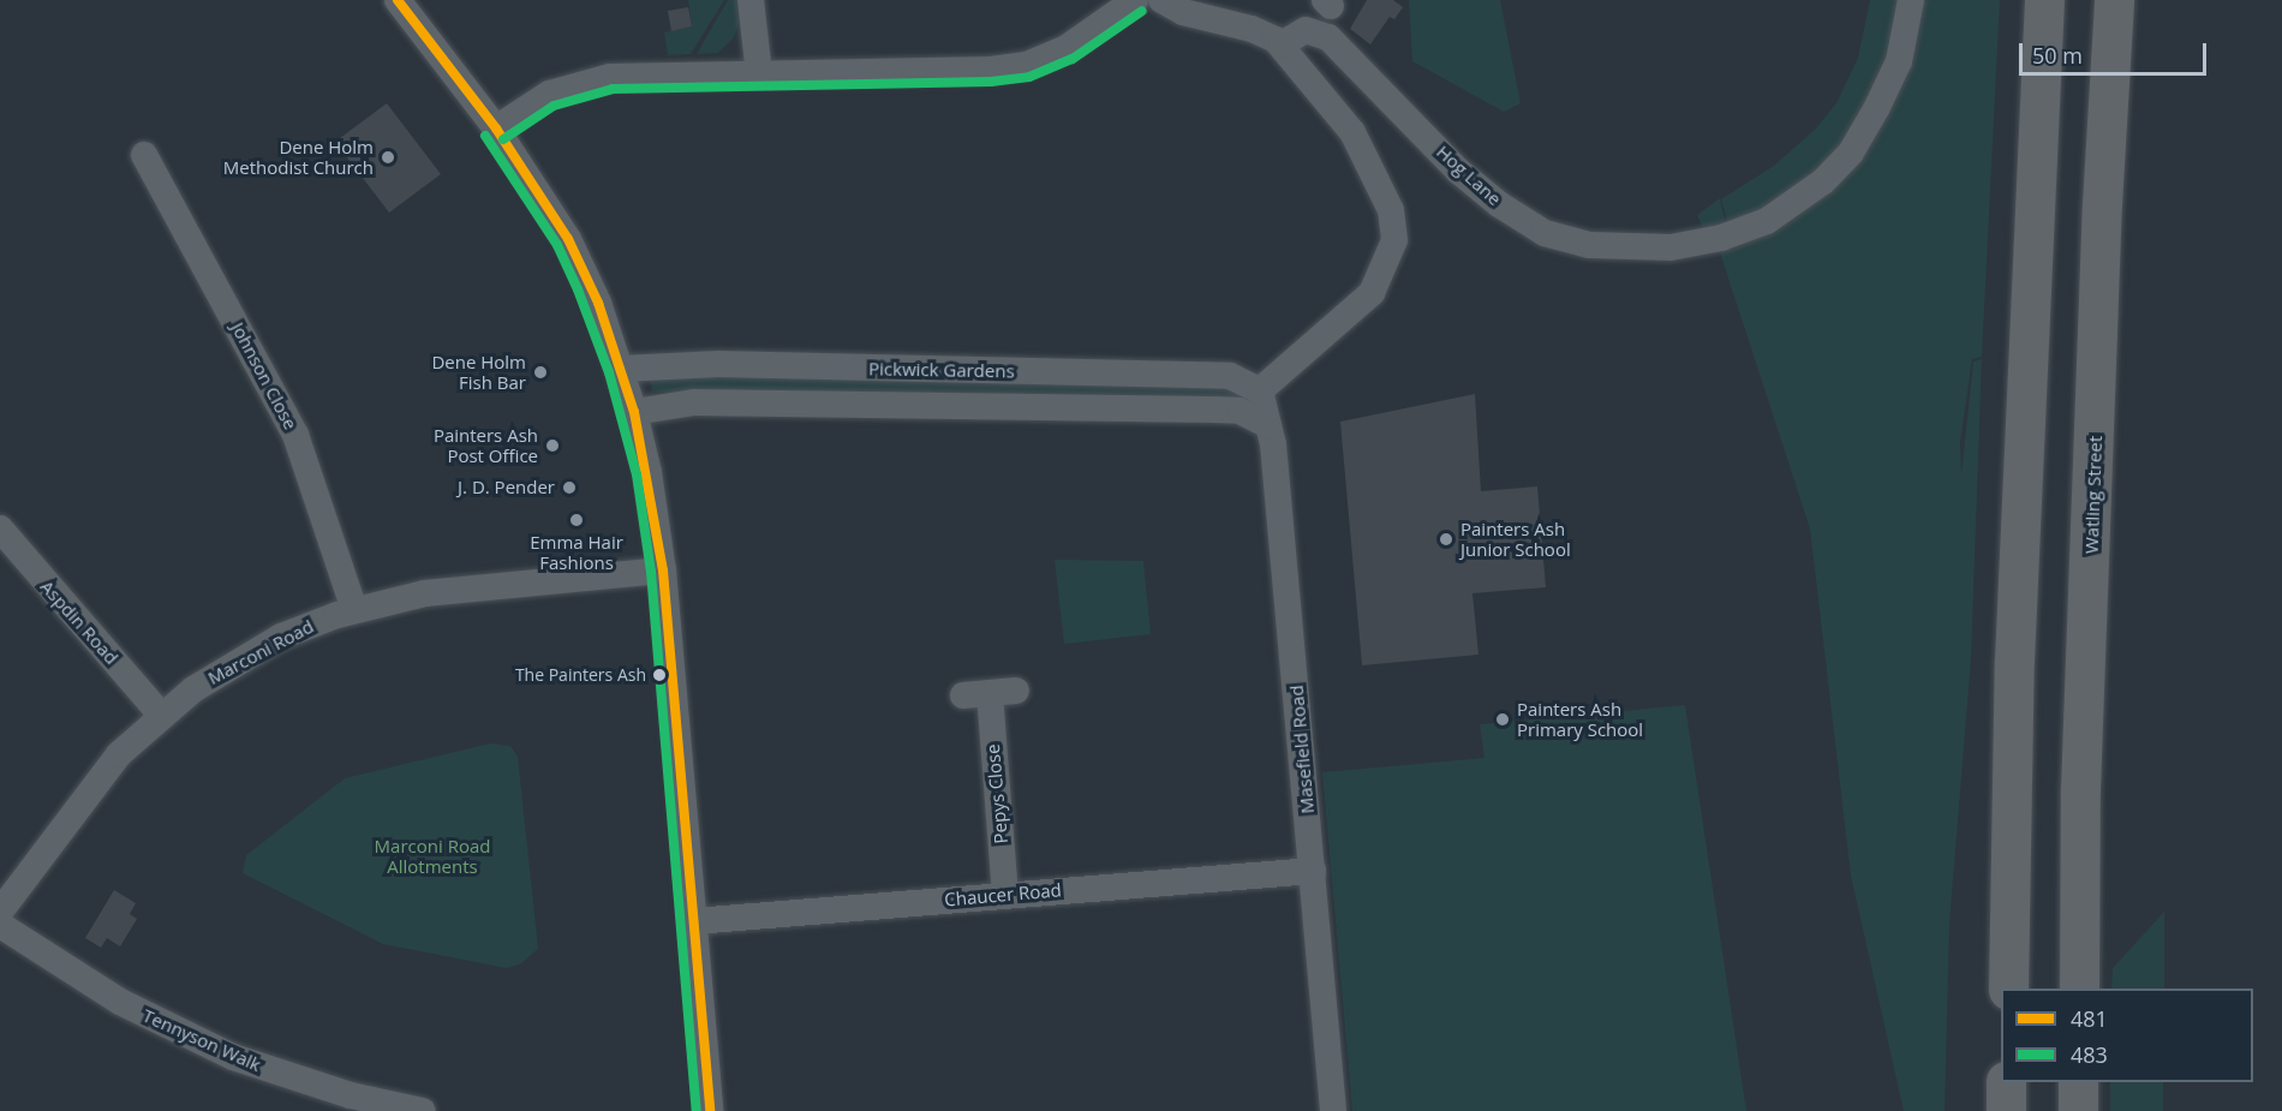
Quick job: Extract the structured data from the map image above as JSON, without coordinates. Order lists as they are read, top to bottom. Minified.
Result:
{"streets":{"highway":["Watling Street"],"street":["Hog Lane","Pickwick Gardens","Johnson Close","Aspdin Road","Marconi Road","Masefield Road","Pepys Close","Chaucer Road","Tennyson Walk"]},"crossings":[["Pickwick Gardens","Masefield Road"],["Johnson Close","Marconi Road"],["Aspdin Road","Marconi Road"],["Masefield Road","Chaucer Road"],["Pepys Close","Chaucer Road"]],"parks":["Marconi Road Allotments"],"places":["Dene Holm Methodist Church","Dene Holm Fish Bar","Painters Ash Post Office","J. D. Pender","Emma Hair Fashions","Painters Ash Junior School","The Painters Ash","Painters Ash Primary School"],"lines":["transit line 481","transit line 483"],"legend":["481","483"],"scale_bar":"50 m"}
